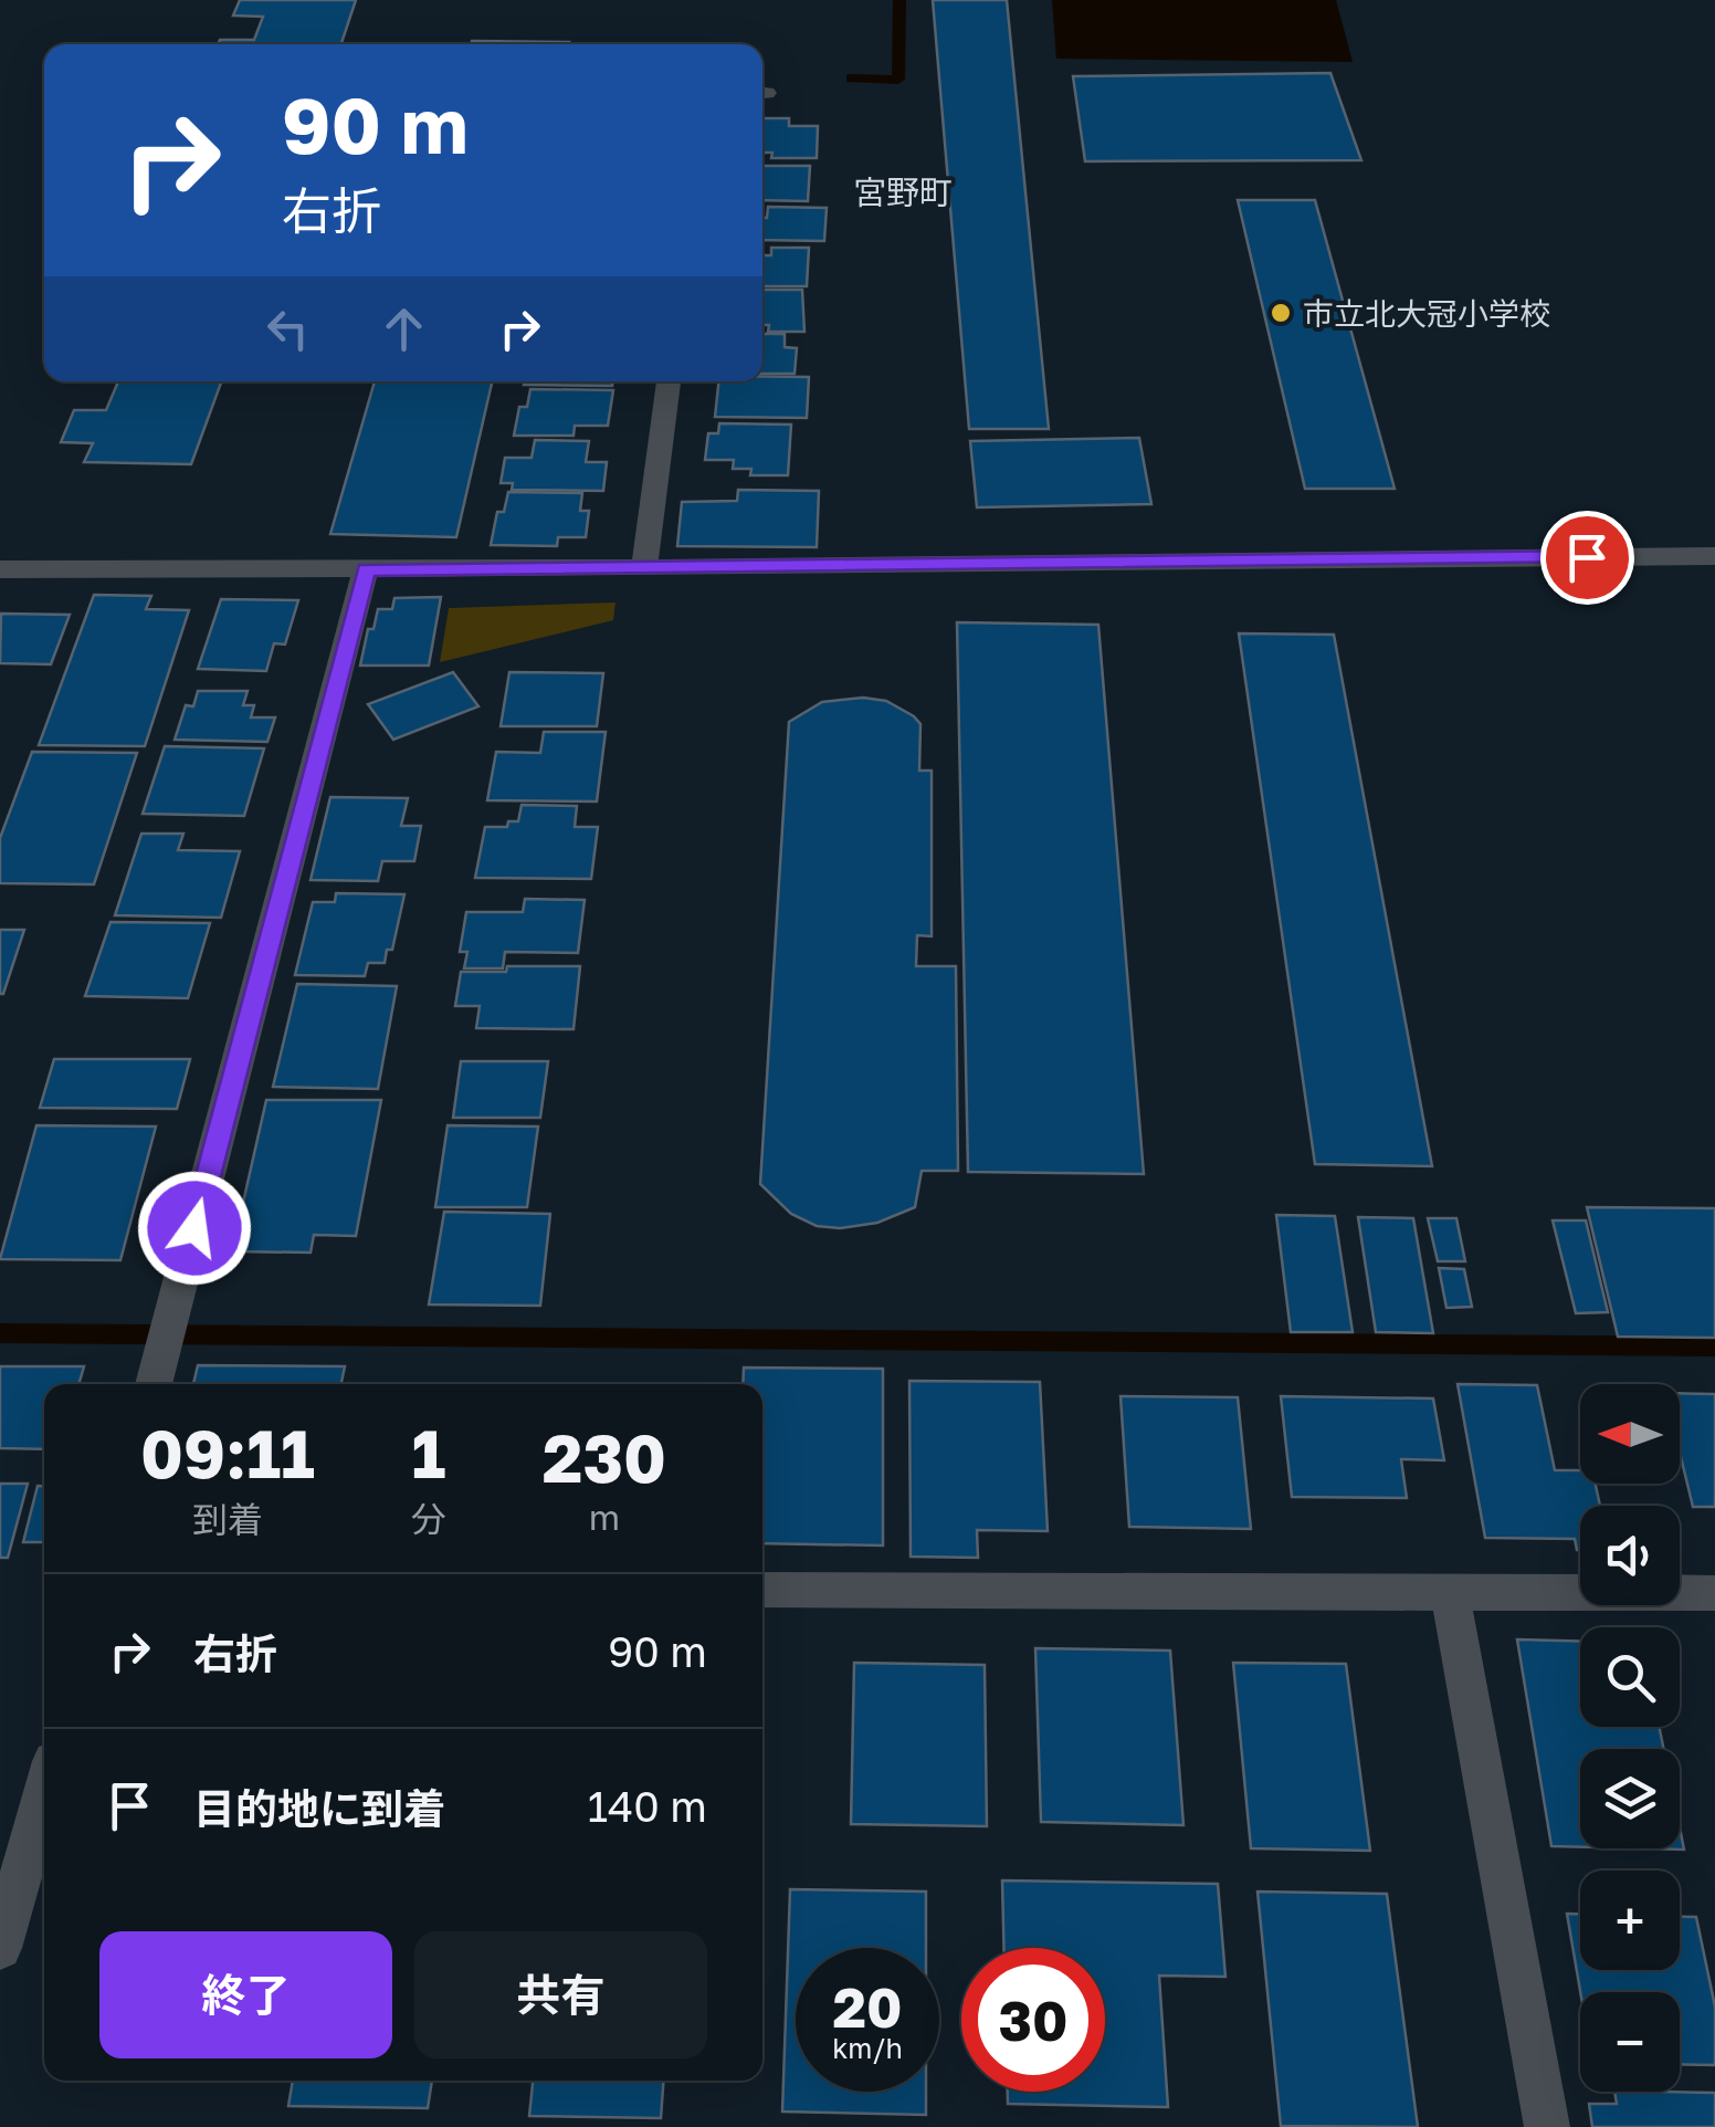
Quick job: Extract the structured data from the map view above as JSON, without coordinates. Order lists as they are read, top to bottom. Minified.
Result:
{"districts":["宮野町"],"places":["市立北大冠小学校"],"north":"left","page":{"turn":["90 m","右折"],"map_buttons":["+","−"],"eta":["09:11","到着","1","分","230","m"],"list":[{"name":"右折","value":"90 m"},{"name":"目的地に到着","value":"140 m"}],"buttons":["終了","共有"],"speed":"20 km/h","limit":"30"}}
